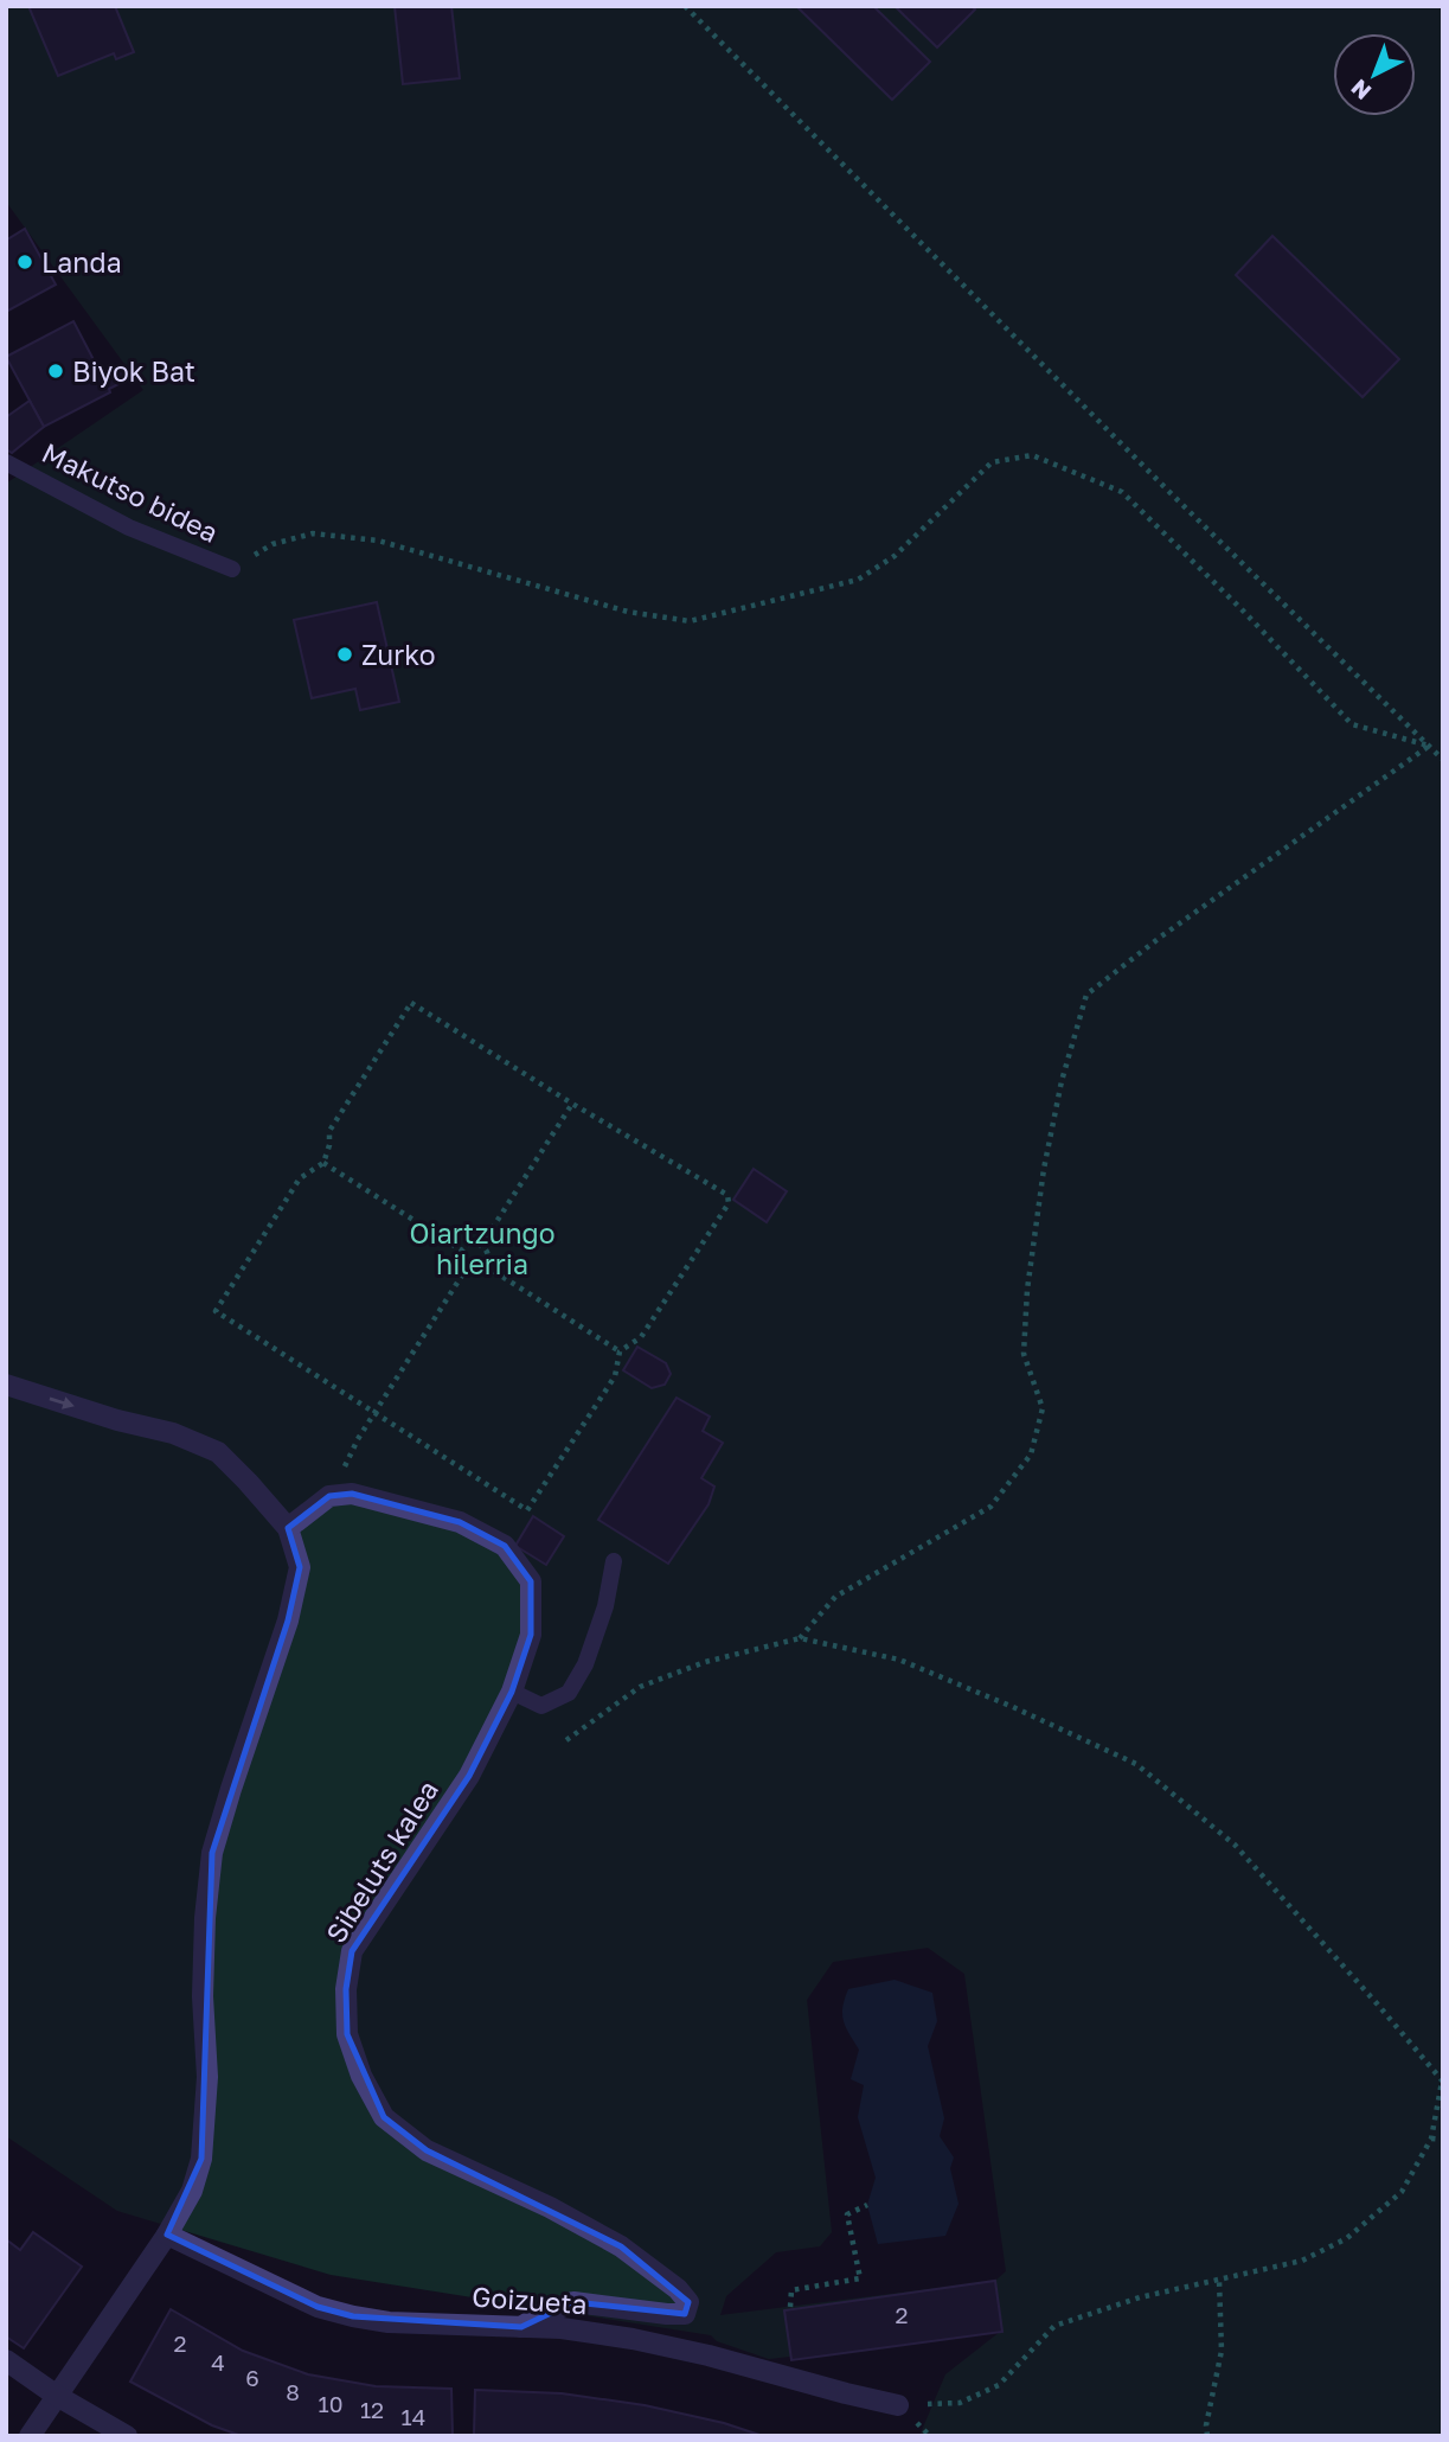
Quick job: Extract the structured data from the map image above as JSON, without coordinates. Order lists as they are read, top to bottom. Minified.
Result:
{"streets":{"street":["Sibeluts kalea","Goizueta"],"lane":["Makutso bidea"]},"crossings":[["Sibeluts kalea","Goizueta"]],"parks":["Oiartzungo hilerria"],"places":["Landa","Biyok Bat","Zurko"],"house_numbers":["2","2","4","6","8","10","12","14"],"north":"bottom left"}
